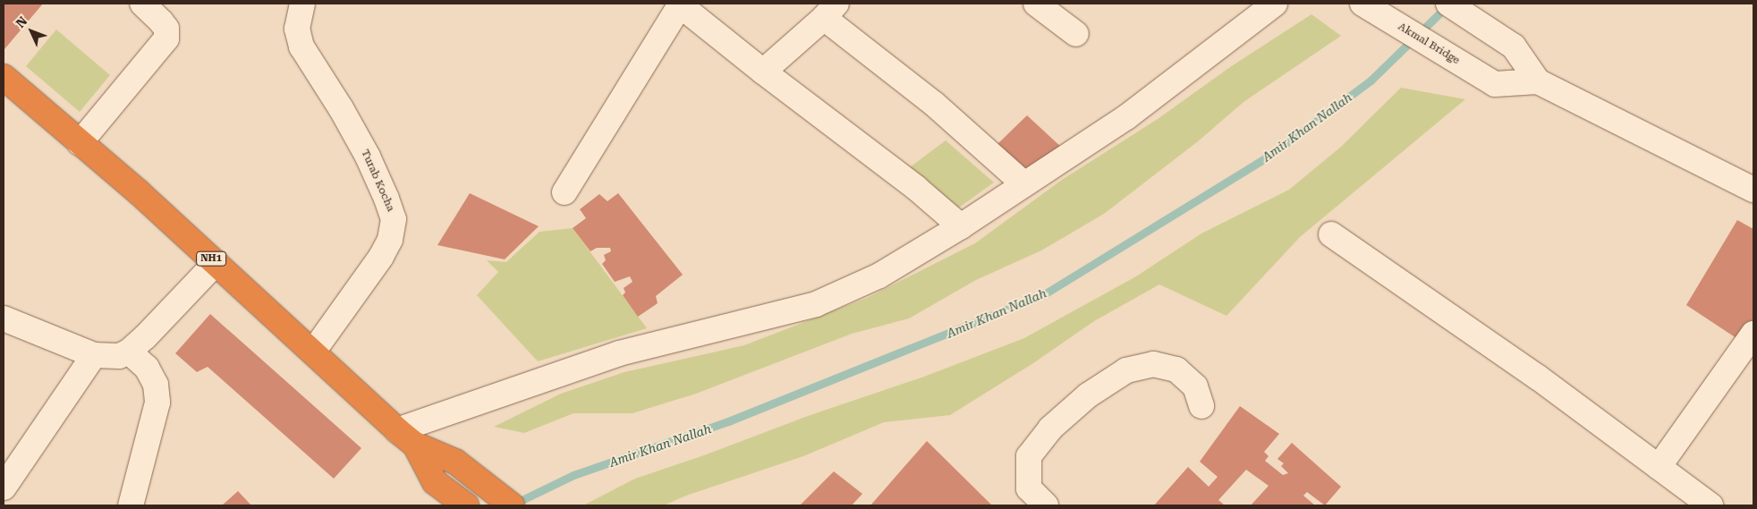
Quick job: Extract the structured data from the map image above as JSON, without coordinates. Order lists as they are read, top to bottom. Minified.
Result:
{"streets":{"highway":["NH1"],"street":["Akmal Bridge","Turab Kocha"]},"crossings":[["Turab Kocha","NH1"]],"water":["Amir Khan Nallah"],"north":"top left"}
